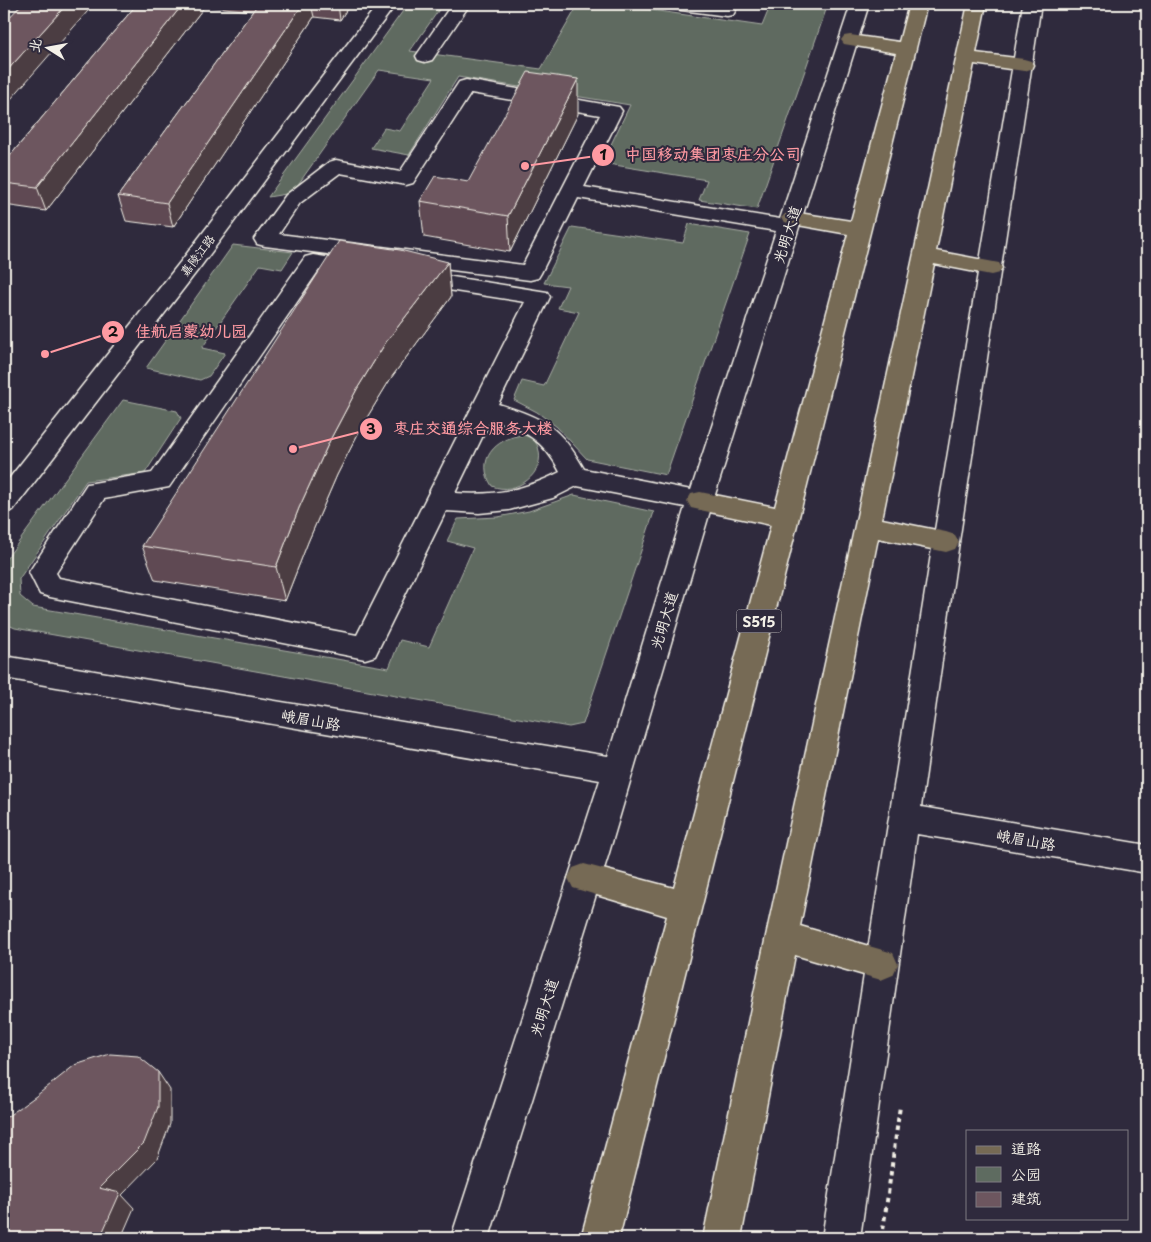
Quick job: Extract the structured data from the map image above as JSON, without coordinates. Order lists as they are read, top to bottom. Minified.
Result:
{"streets":{"main road":["S515"],"street":["光明大道","嘉陵江路","峨眉山路"]},"crossings":[["光明大道","峨眉山路"]],"places":["中国移动集团枣庄分公司","佳航启蒙幼儿园","枣庄交通综合服务大楼"],"legend":["道路","公园","建筑"],"north":"left"}
